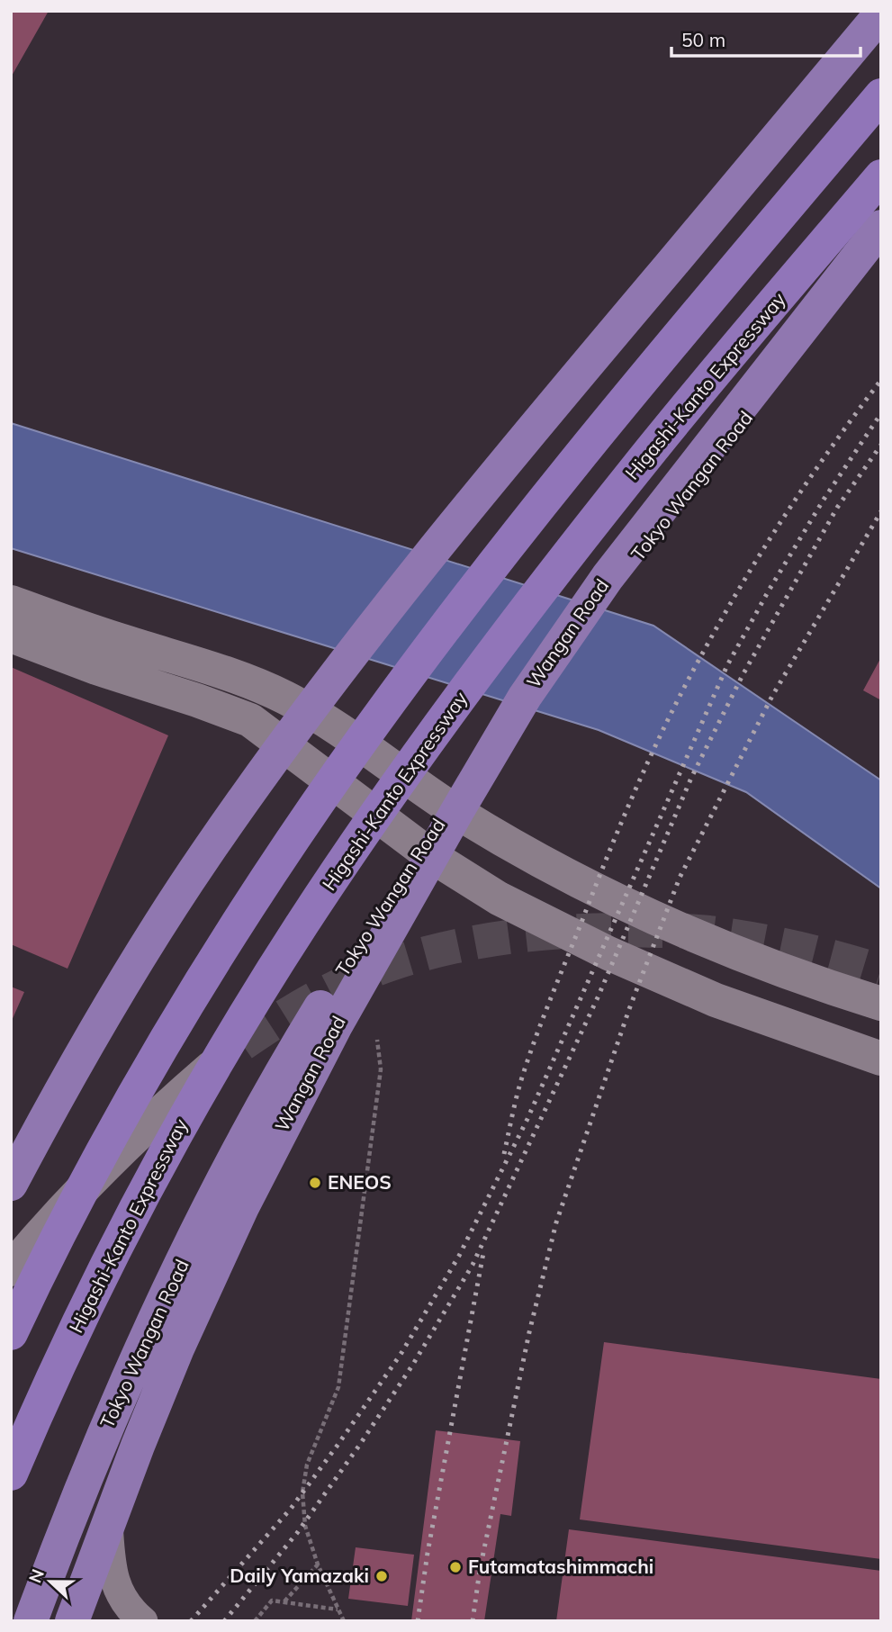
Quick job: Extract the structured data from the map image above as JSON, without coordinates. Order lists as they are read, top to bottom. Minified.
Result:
{"streets":{"highway":["Higashi-Kanto Expressway","Tokyo Wangan Road","Wangan Road"]},"crossings":[["Tokyo Wangan Road","Wangan Road"]],"places":["ENEOS","Futamatashimmachi","Daily Yamazaki"],"scale_bar":"50 m","north":"left"}
